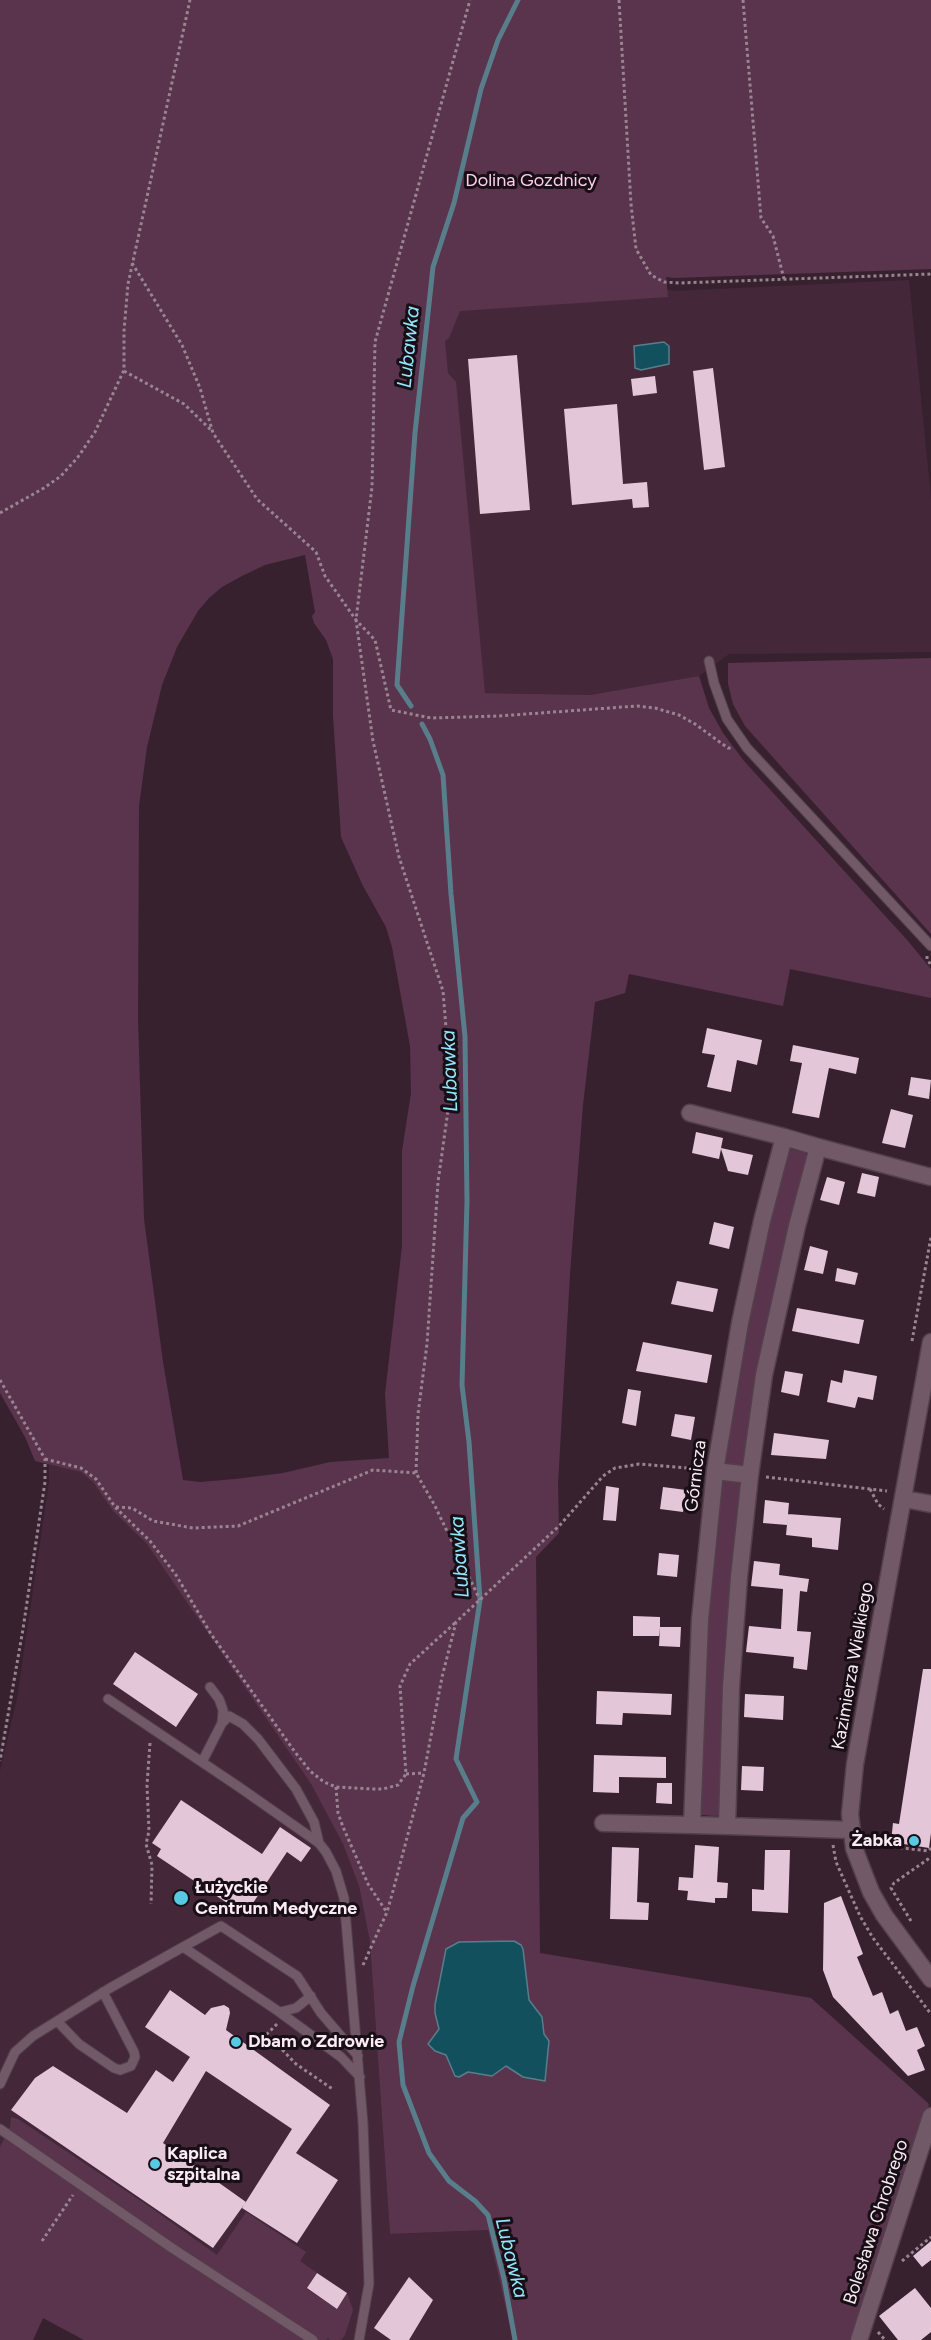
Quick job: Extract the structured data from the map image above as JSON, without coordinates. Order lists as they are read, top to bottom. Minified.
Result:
{"streets":{"street":["Górnicza","Kazimierza Wielkiego","Bolesława Chrobrego"]},"water":["Lubawka"],"parks":["Dolina Gozdnicy"],"places":["Żabka","Łużyckie Centrum Medyczne","Dbam o Zdrowie","Kaplica szpitalna"]}
